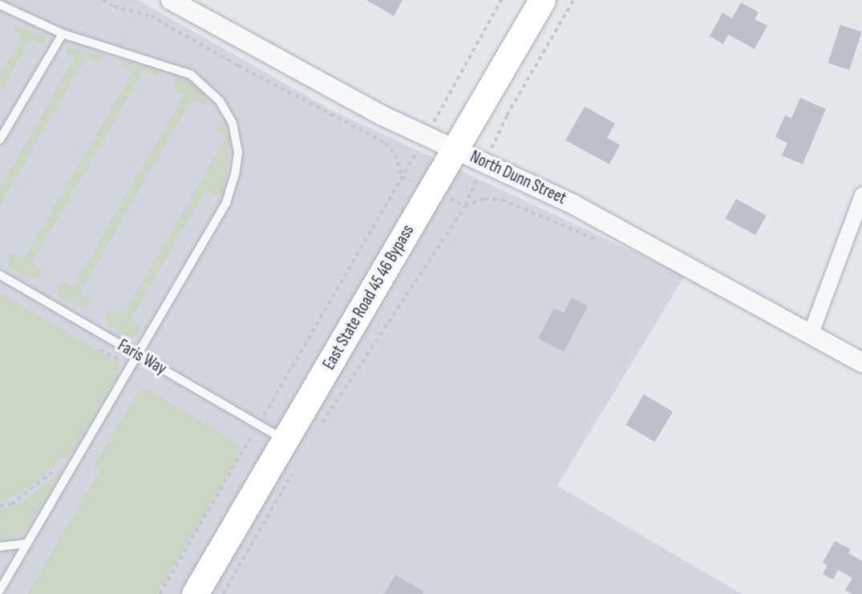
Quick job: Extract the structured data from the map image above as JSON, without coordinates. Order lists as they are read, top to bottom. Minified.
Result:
{"streets":{"highway":["East State Road 45 46 Bypass"],"street":["North Dunn Street"],"lane":["Faris Way"]},"crossings":[["North Dunn Street","East State Road 45 46 Bypass"],["East State Road 45 46 Bypass","Faris Way"]]}
